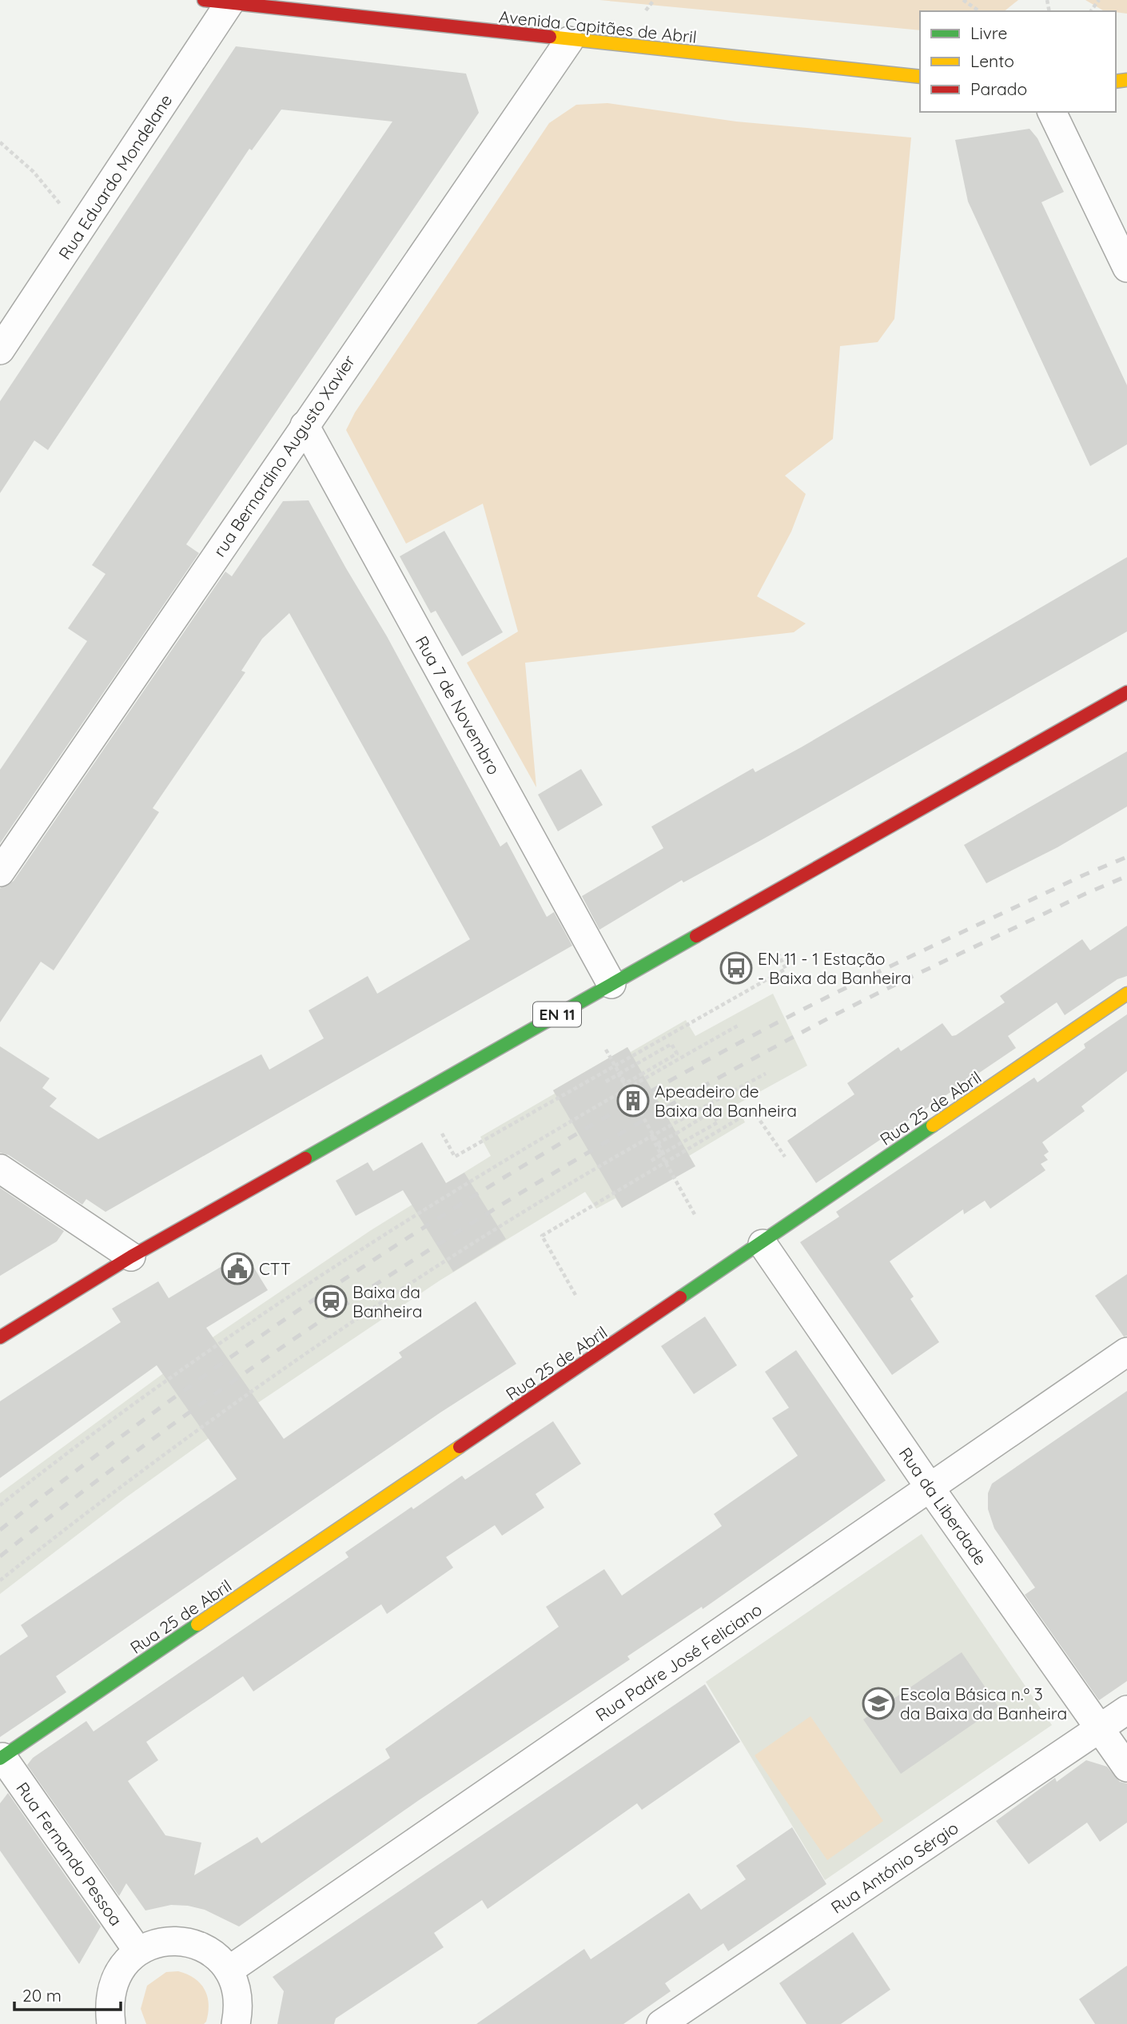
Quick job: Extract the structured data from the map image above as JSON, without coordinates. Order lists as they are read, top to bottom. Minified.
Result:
{"streets":{"street":["Avenida Capitães de Abril","Rua Eduardo Mondelane","rua Bernardino Augusto Xavier","Rua 7 de Novembro","EN 11","Rua 25 de Abril","Rua da Liberdade","Rua Padre José Feliciano","Rua Fernando Pessoa","Rua António Sérgio"]},"crossings":[["Avenida Capitães de Abril","Rua Eduardo Mondelane"],["Avenida Capitães de Abril","rua Bernardino Augusto Xavier"],["rua Bernardino Augusto Xavier","Rua 7 de Novembro"],["Rua 7 de Novembro","EN 11"],["Rua 25 de Abril","Rua da Liberdade"],["Rua 25 de Abril","Rua Fernando Pessoa"],["Rua da Liberdade","Rua Padre José Feliciano"],["Rua da Liberdade","Rua António Sérgio"]],"places":{"bus stop":["EN 11 - 1 Estação - Baixa da Banheira"],"building":["Apeadeiro de Baixa da Banheira"],"public building":["CTT"],"station":["Baixa da Banheira"],"school or university":["Escola Básica n.º 3 da Baixa da Banheira"]},"legend":["Livre","Lento","Parado"],"scale_bar":"20 m"}
